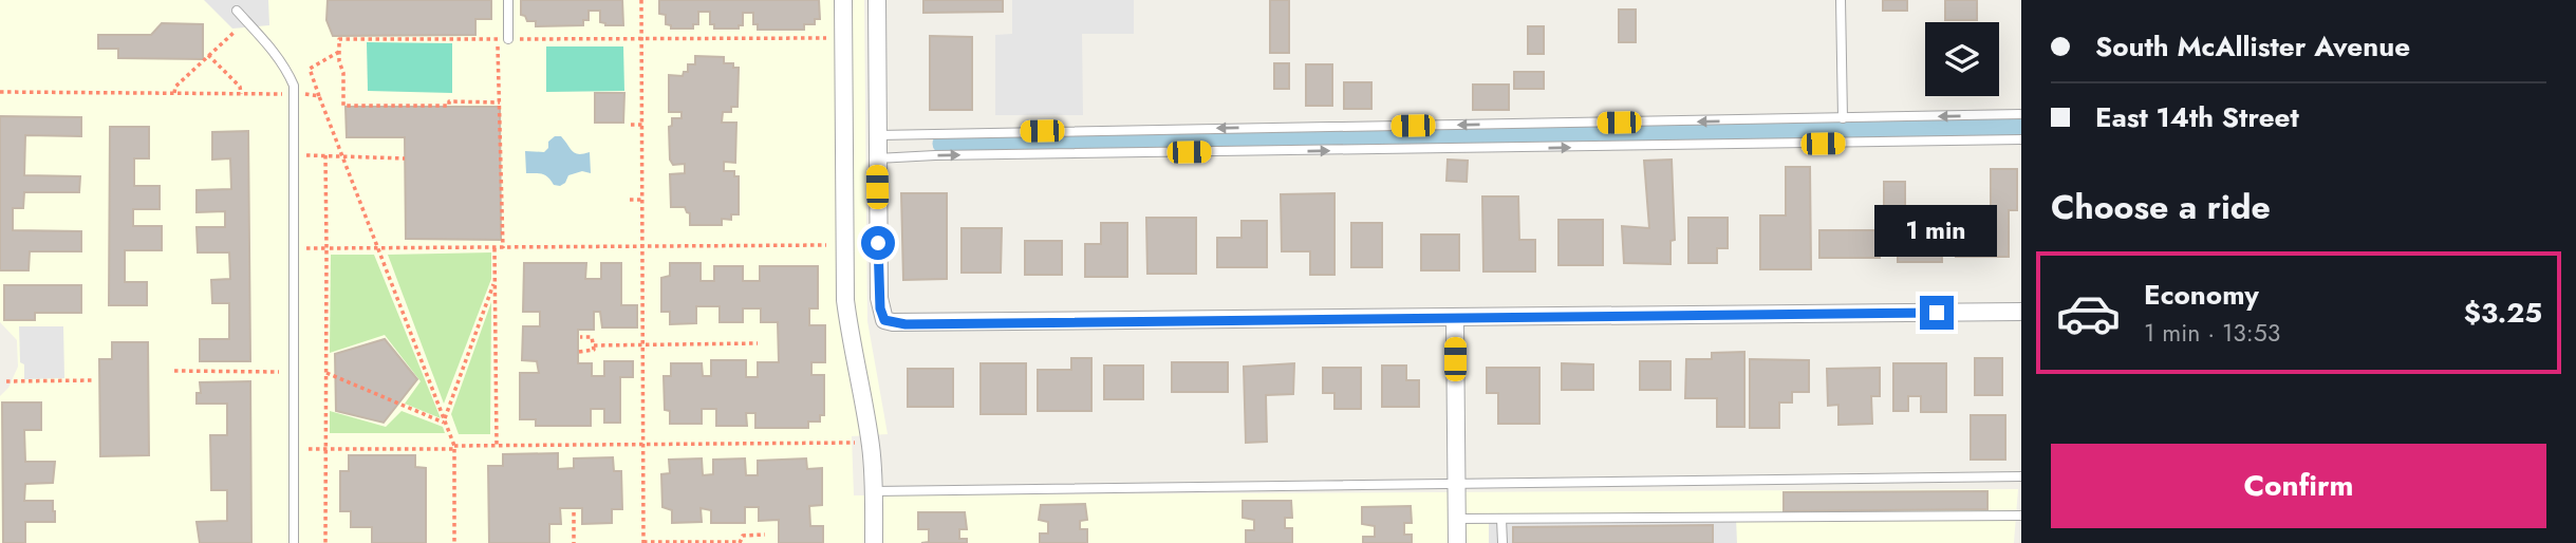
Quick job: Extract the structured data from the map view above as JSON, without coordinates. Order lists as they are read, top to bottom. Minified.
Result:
{"page":{"banner":["South McAllister Avenue","East 14th Street"],"heading":"Choose a ride","bubble":"1 min","list":[{"name":"Economy","note":"1 min · 13:53","value":"$3.25"}],"buttons":"Confirm"}}
